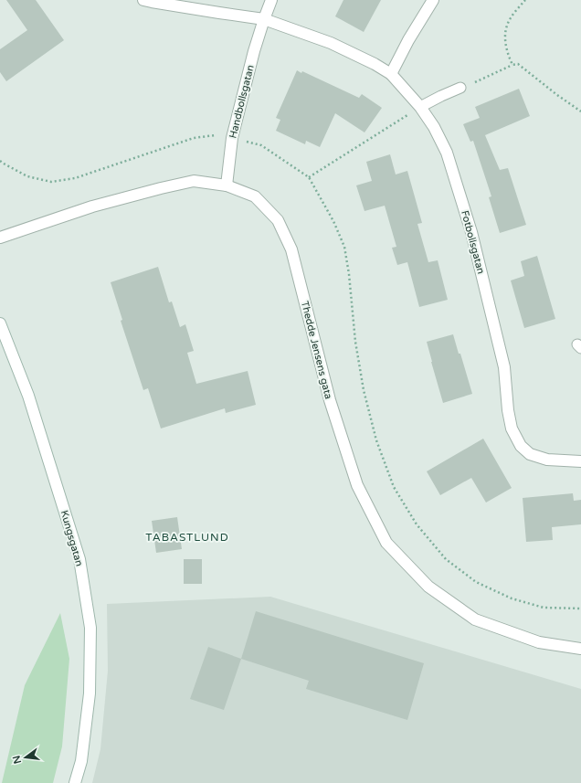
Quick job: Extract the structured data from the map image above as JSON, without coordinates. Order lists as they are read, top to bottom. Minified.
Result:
{"streets":{"street":["Handbollsgatan","Fotbollsgatan","Thedde Jensens gata","Kungsgatan"]},"crossings":[["Handbollsgatan","Thedde Jensens gata"]],"districts":["TABASTLUND"],"north":"left"}
